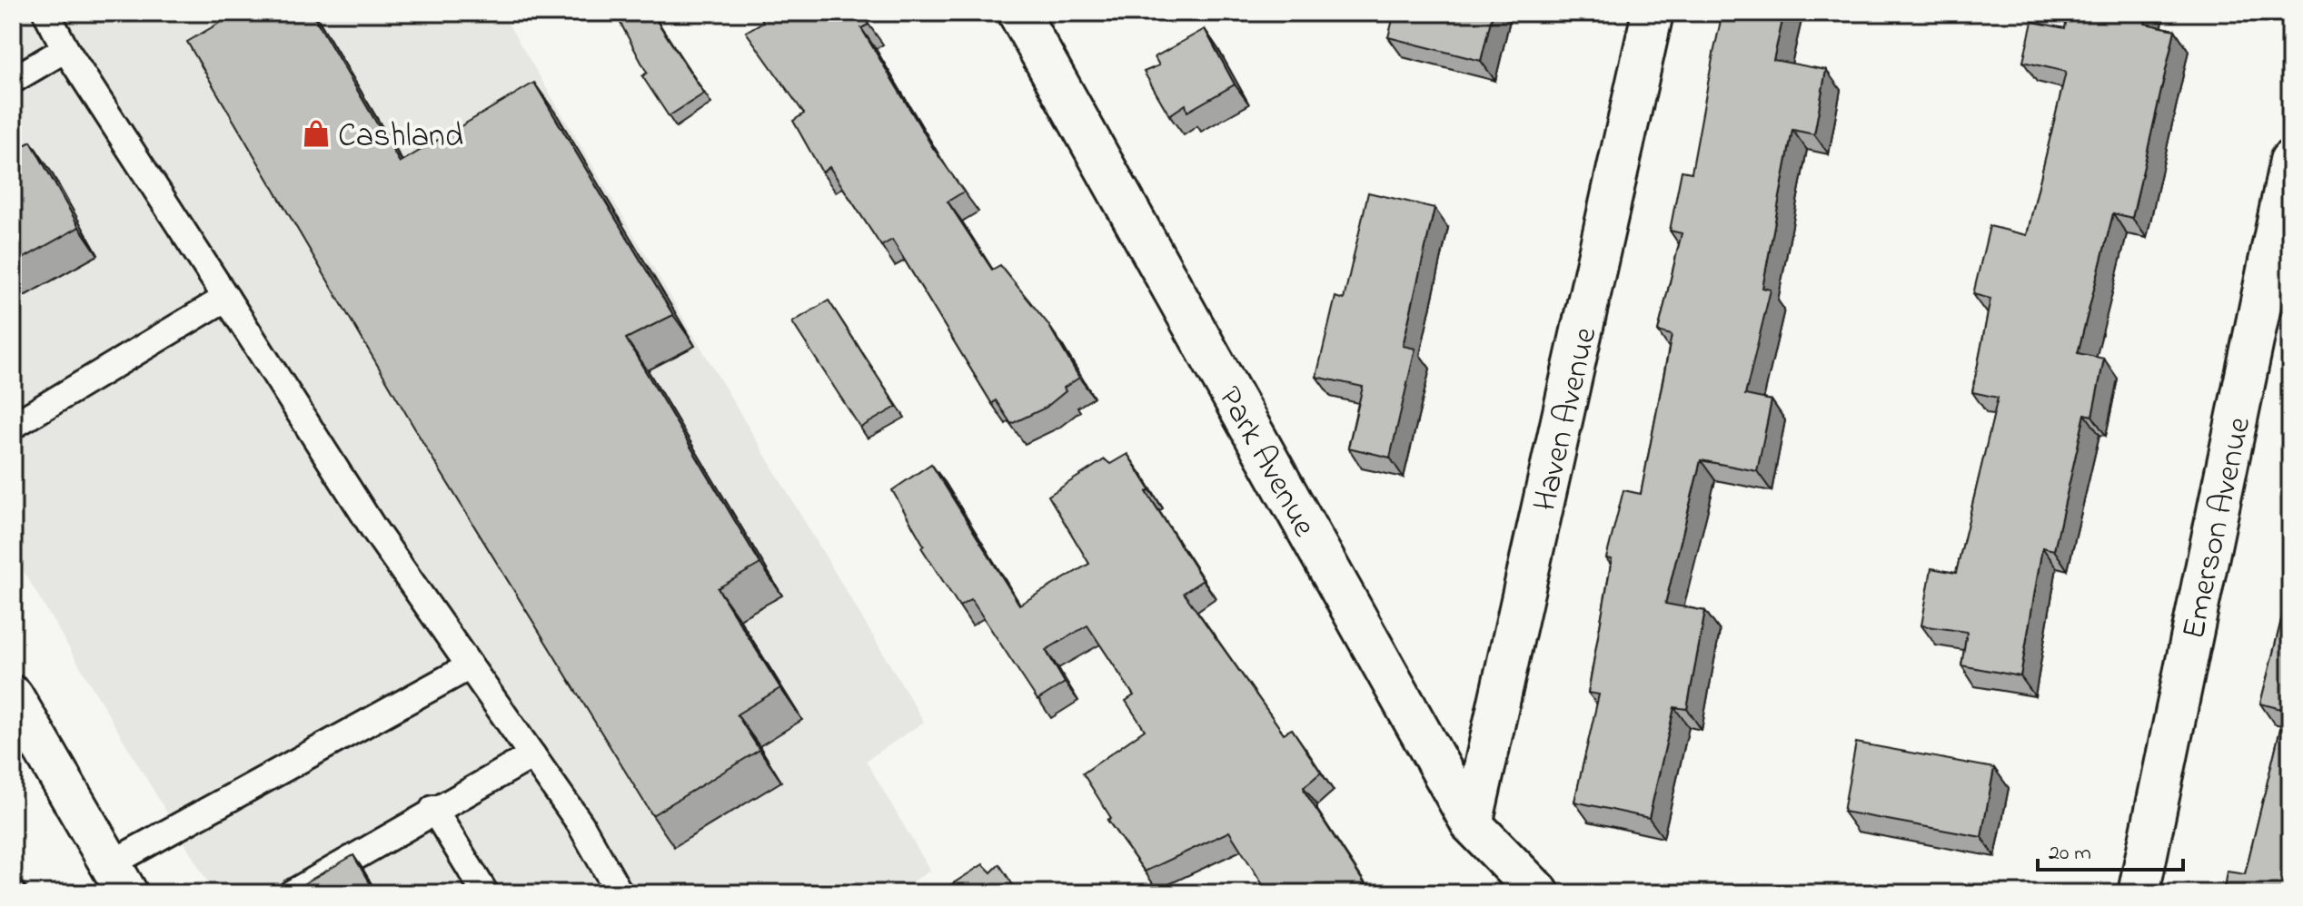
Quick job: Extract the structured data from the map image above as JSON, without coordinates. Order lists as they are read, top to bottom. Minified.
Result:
{"streets":{"street":["Haven Avenue","Park Avenue","Emerson Avenue"]},"crossings":[["Haven Avenue","Park Avenue"]],"places":{"shop":["Cashland"]},"scale_bar":"20 m"}
